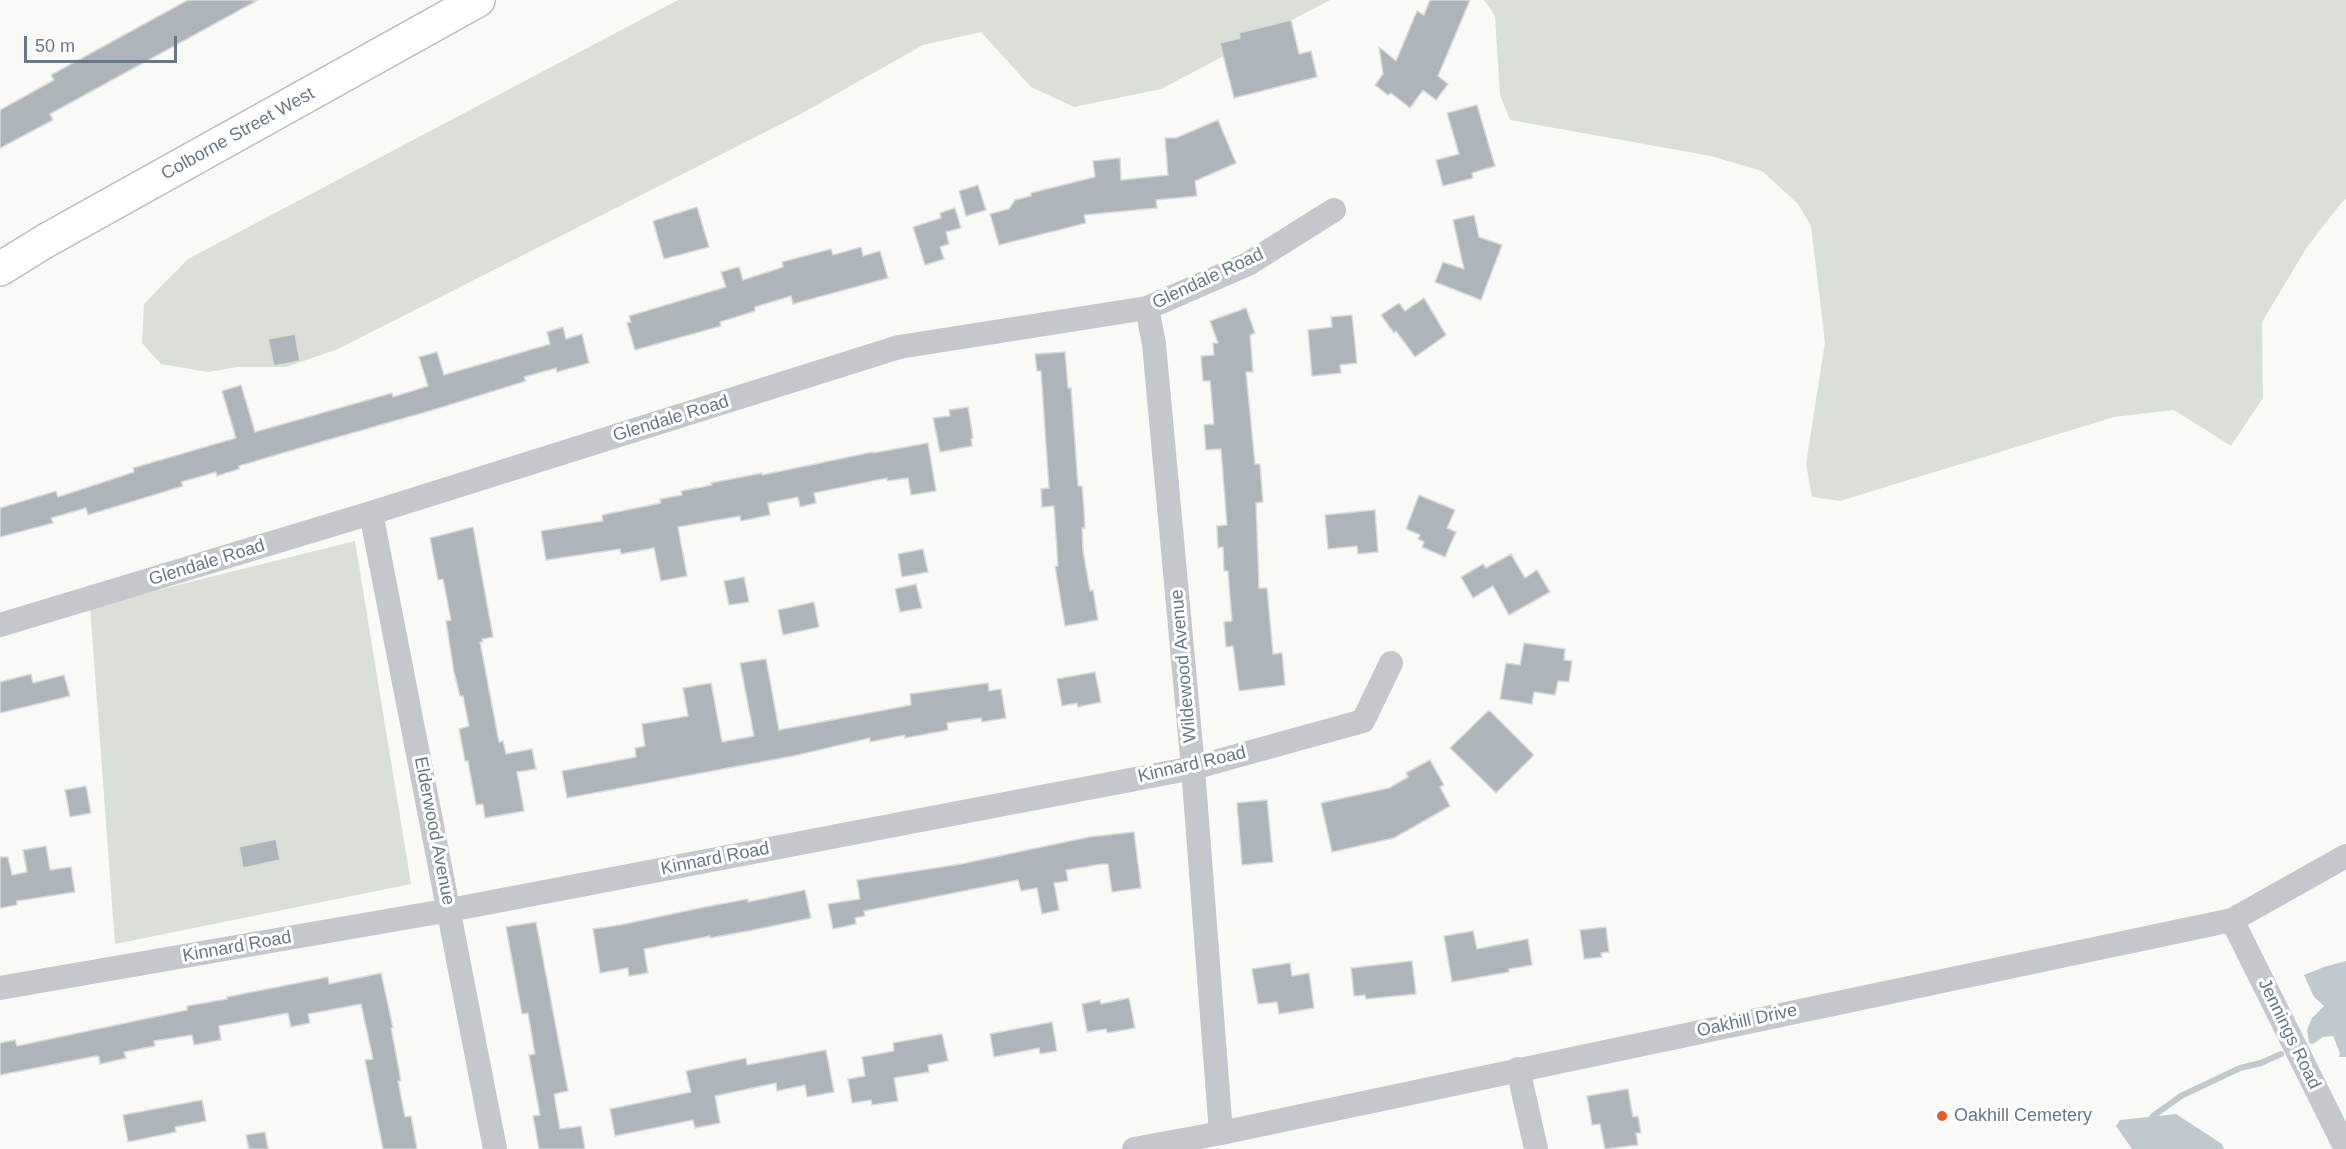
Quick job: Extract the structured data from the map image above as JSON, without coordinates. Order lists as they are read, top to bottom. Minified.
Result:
{"streets":{"main road":["Colborne Street West"],"street":["Glendale Road","Wildewood Avenue","Kinnard Road","Elderwood Avenue","Oakhill Drive","Jennings Road"]},"crossings":[["Glendale Road","Wildewood Avenue"],["Glendale Road","Elderwood Avenue"],["Wildewood Avenue","Kinnard Road"],["Wildewood Avenue","Oakhill Drive"],["Kinnard Road","Elderwood Avenue"],["Oakhill Drive","Jennings Road"]],"places":["Oakhill Cemetery"],"scale_bar":"50 m"}
